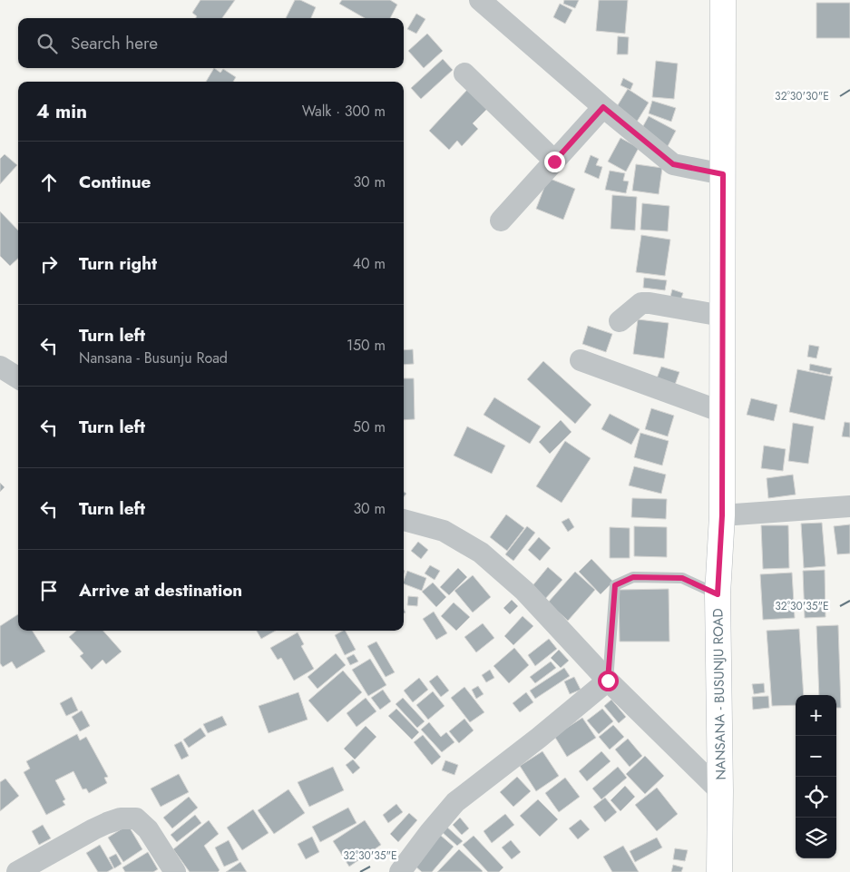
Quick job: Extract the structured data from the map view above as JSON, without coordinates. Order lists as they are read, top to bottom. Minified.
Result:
{"streets":{"main road":["NANSANA - BUSUNJU ROAD"]},"page":{"search":"Search here","heading":["4 min","Walk · 300 m"],"list":[["Continue","30 m"],["Turn right","40 m"],["Turn left","Nansana - Busunju Road","150 m"],["Turn left","50 m"],["Turn left","30 m"],"Arrive at destination"],"map_buttons":["+","−"]},"coordinates":["32°30'30\"E","32°30'35\"E"]}
